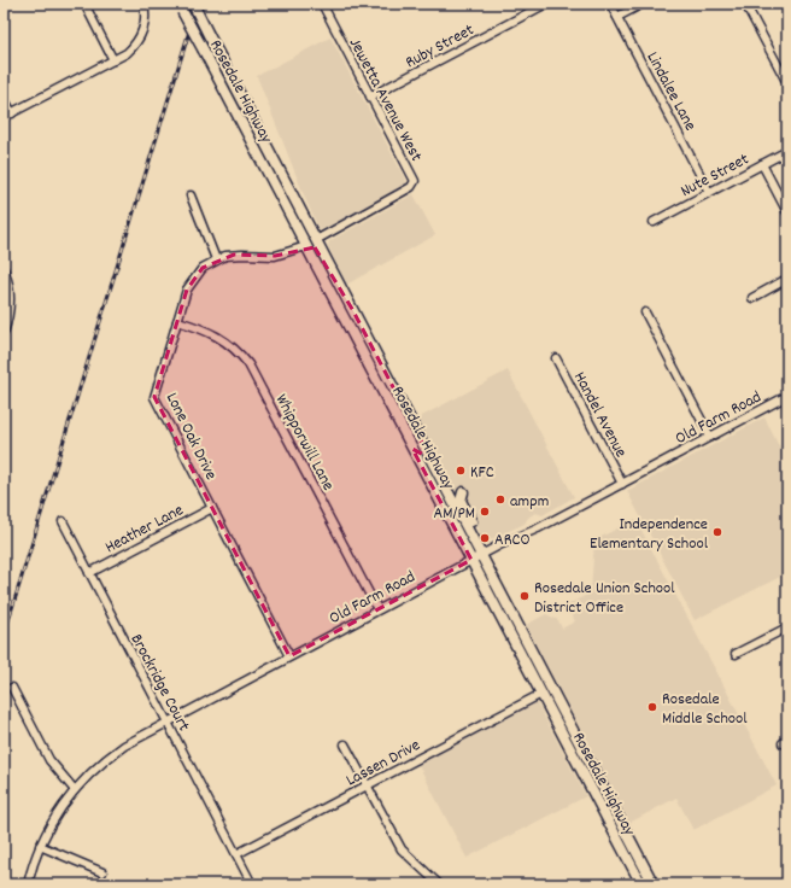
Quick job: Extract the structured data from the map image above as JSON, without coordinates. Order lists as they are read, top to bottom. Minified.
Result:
{"streets":{"main road":["Rosedale Highway"],"street":["Ruby Street","Lindalee Lane","Jewetta Avenue West","Nute Street","Handel Avenue","Old Farm Road","Lone Oak Drive","Whipporwill Lane","Heather Lane","Brockridge Court","Lassen Drive"]},"crossings":[["Ruby Street","Jewetta Avenue West"],["Rosedale Highway","Jewetta Avenue West"],["Rosedale Highway","Old Farm Road"],["Rosedale Highway","Lone Oak Drive"],["Rosedale Highway","Lassen Drive"],["Lindalee Lane","Nute Street"],["Handel Avenue","Old Farm Road"],["Old Farm Road","Lone Oak Drive"],["Old Farm Road","Whipporwill Lane"],["Old Farm Road","Brockridge Court"],["Lone Oak Drive","Whipporwill Lane"],["Lone Oak Drive","Heather Lane"],["Heather Lane","Brockridge Court"],["Brockridge Court","Lassen Drive"]],"places":["KFC","ampm","AM/PM","Independence Elementary School","ARCO","Rosedale Union School District Office","Rosedale Middle School"]}
